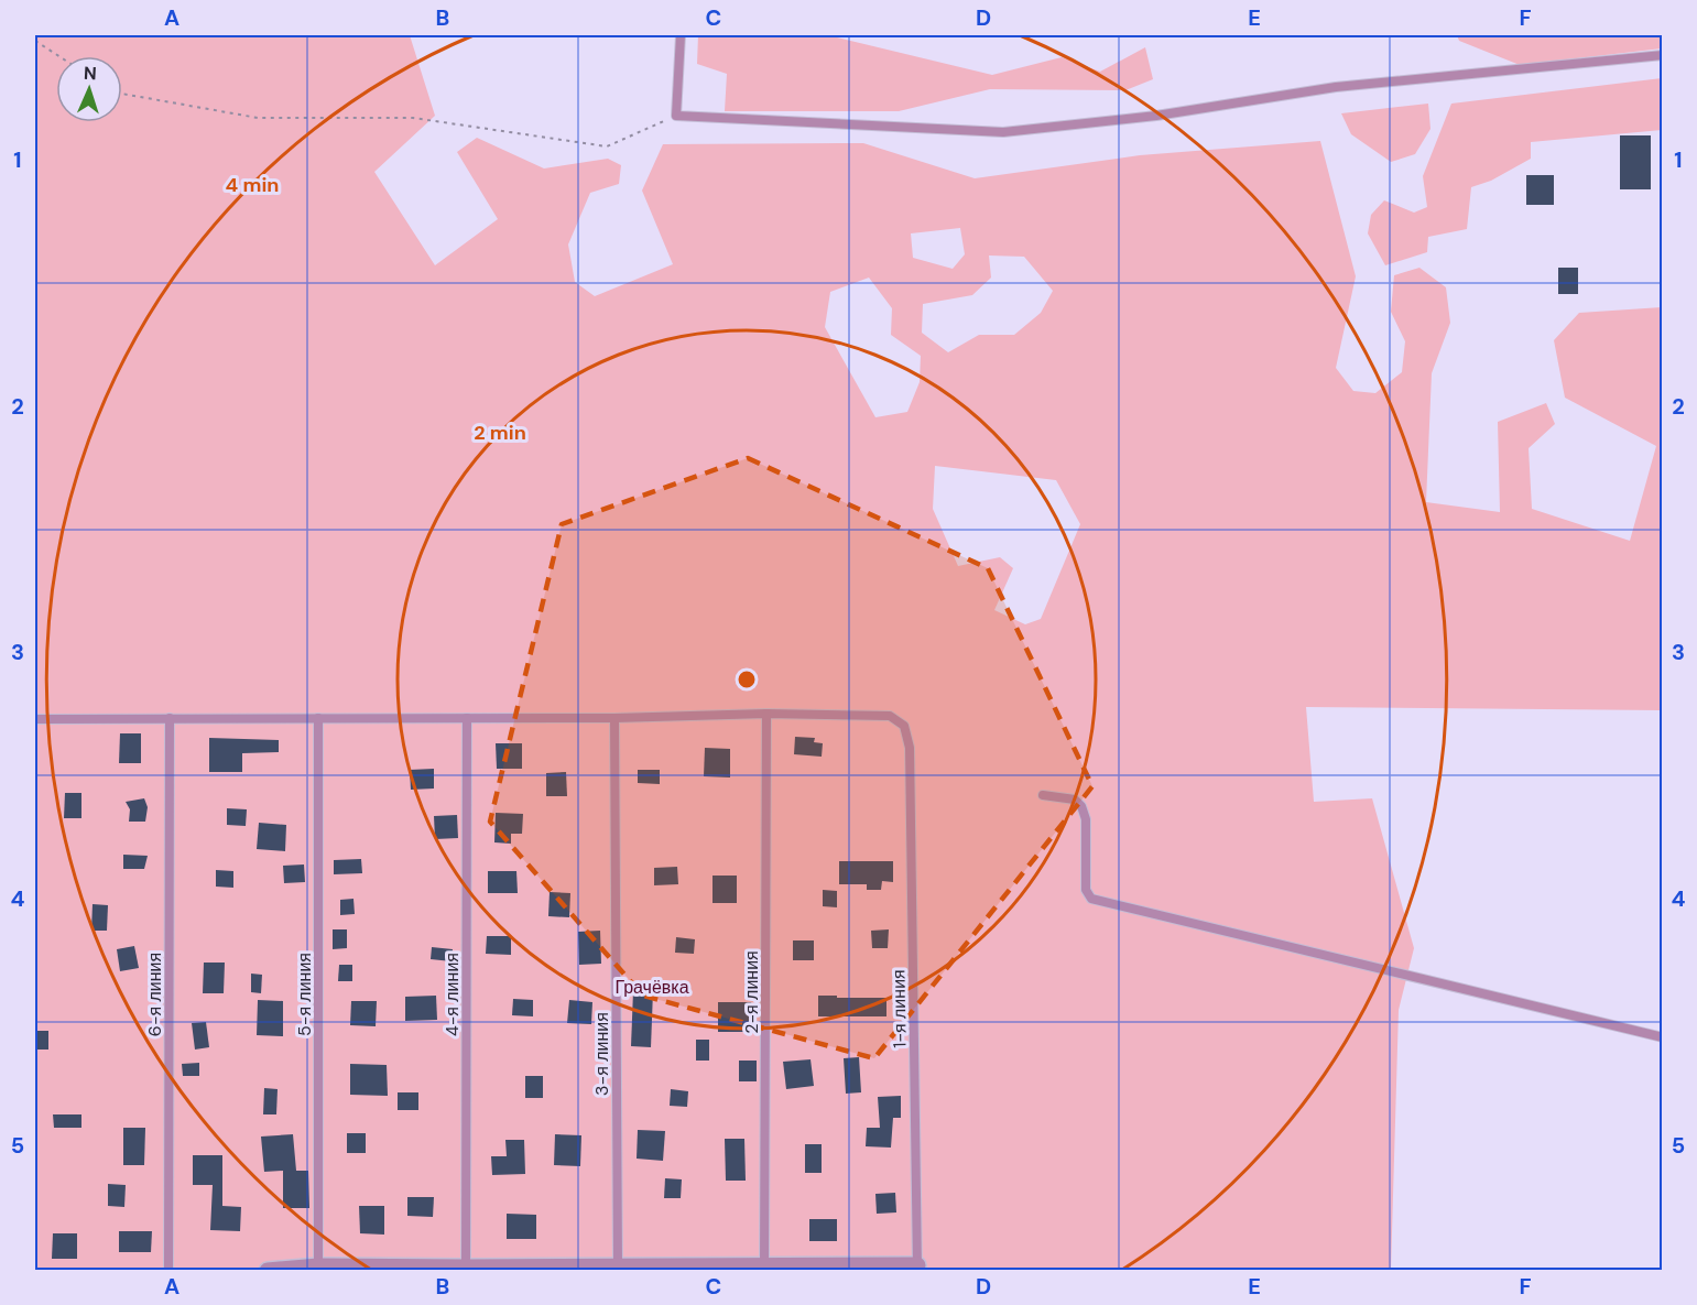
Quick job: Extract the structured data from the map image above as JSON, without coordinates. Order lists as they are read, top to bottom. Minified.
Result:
{"streets":{"lane":["2-я линия","6-я линия","5-я линия","4-я линия","1-я линия","3-я линия"]},"crossings":[["2-я линия","1-я линия"]],"parks":["Грачёвка"],"north":"top","grid":{"columns":["A","B","C","D","E","F"],"rows":["1","2","3","4","5"]},"rings":["4 min","2 min"]}
